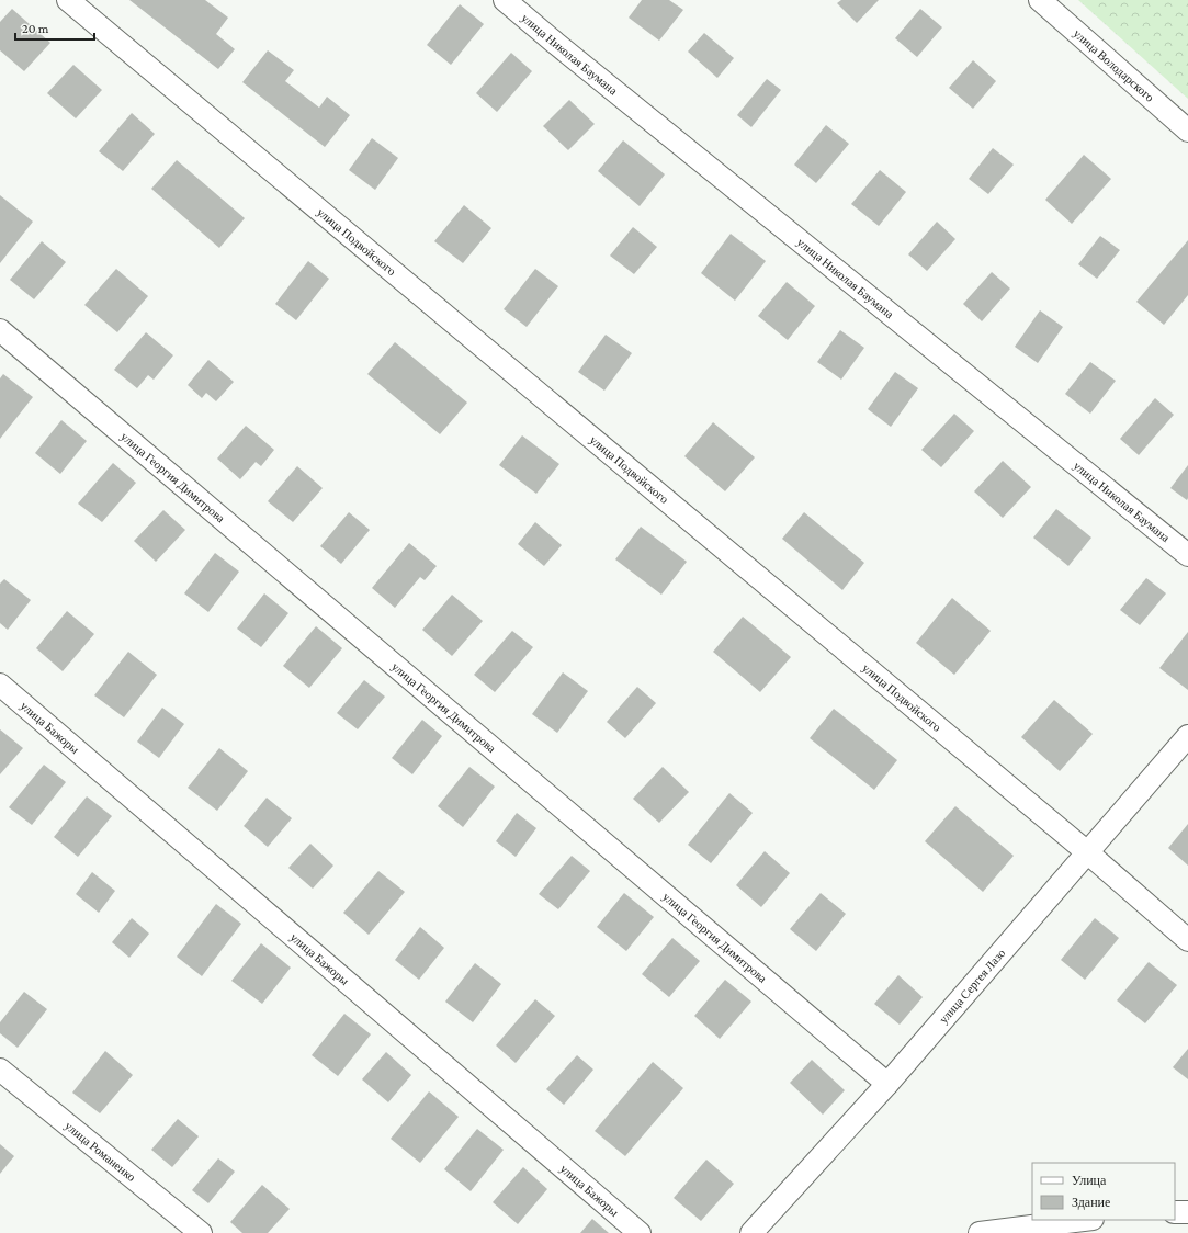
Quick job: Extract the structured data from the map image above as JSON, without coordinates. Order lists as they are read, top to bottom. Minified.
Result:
{"streets":{"street":["улица Николая Баумана","улица Володарского","улица Подвойского","улица Георгия Димитрова","улица Бажоры","улица Сергея Лазо","улица Романенко"]},"crossings":[["улица Подвойского","улица Сергея Лазо"],["улица Георгия Димитрова","улица Сергея Лазо"]],"legend":["Улица","Здание"],"scale_bar":"20 m"}
